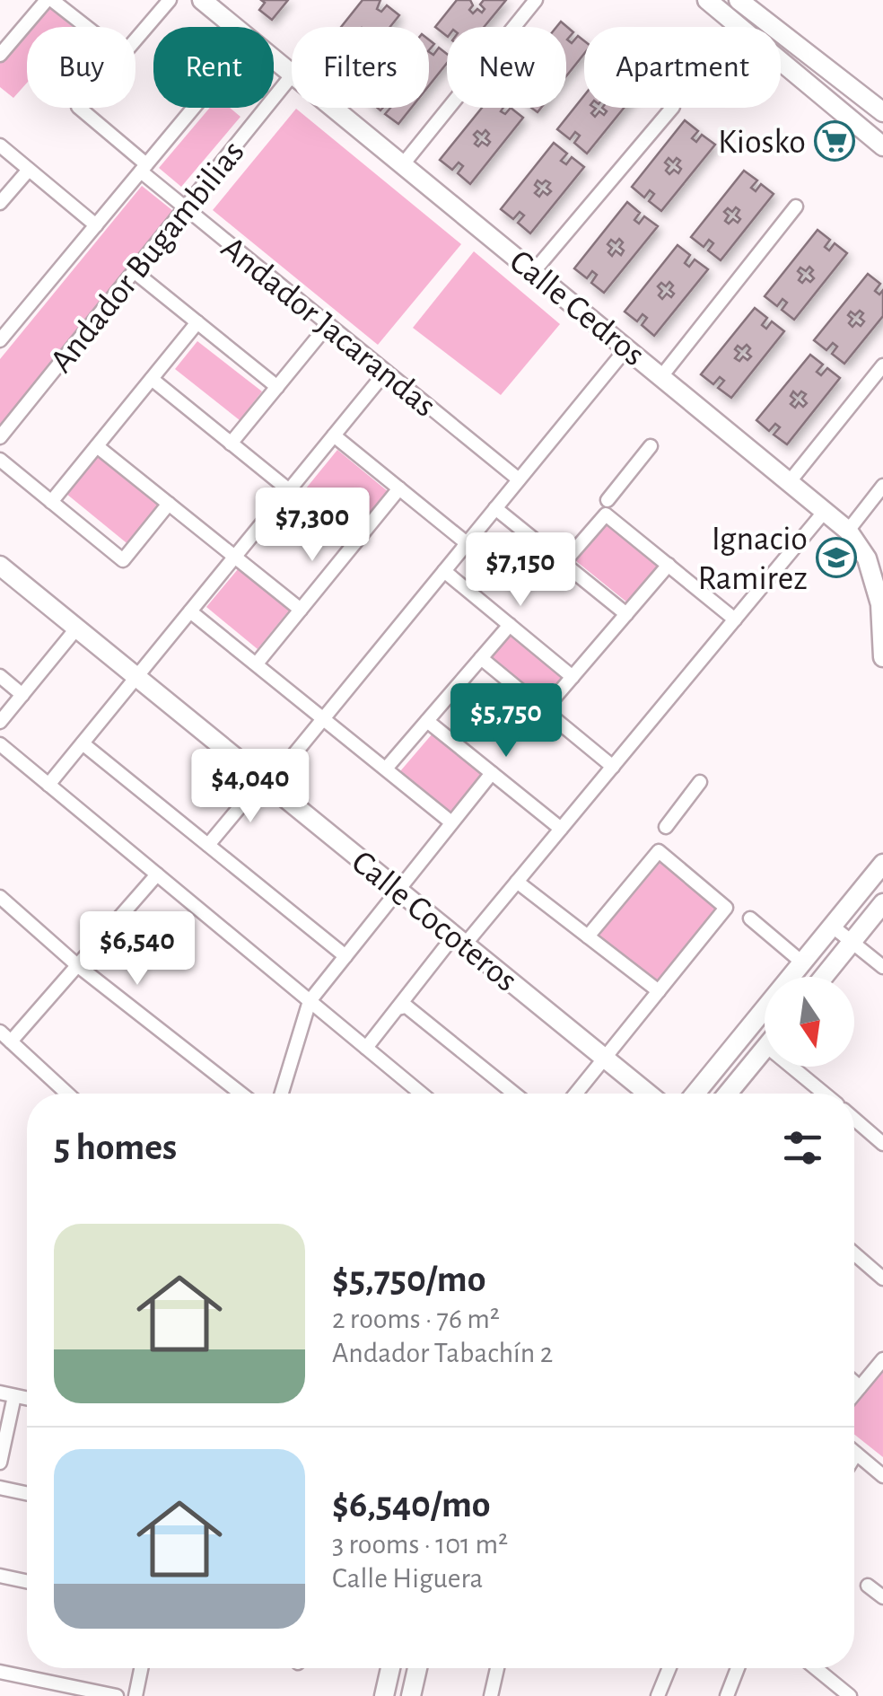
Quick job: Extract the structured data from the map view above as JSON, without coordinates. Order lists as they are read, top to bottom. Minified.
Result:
{"streets":{"street":["Andador Bugambilias","Calle Cedros","Andador Jacarandas","Calle Cocoteros"]},"crossings":[["Andador Bugambilias","Andador Jacarandas"]],"places":{"supermarket":["Kiosko"],"school or university":["Ignacio Ramirez"]},"north":"bottom","page":{"chip":["Buy","Rent","Filters","New","Apartment"],"price":["$7,300","$7,150","$5,750","$4,040","$6,540"],"heading":"5 homes","list":[{"name":"$5,750/mo","note":"2 rooms · 76 m² · Andador Tabachín 2"},{"name":"$6,540/mo","note":"3 rooms · 101 m² · Calle Higuera"}]}}
